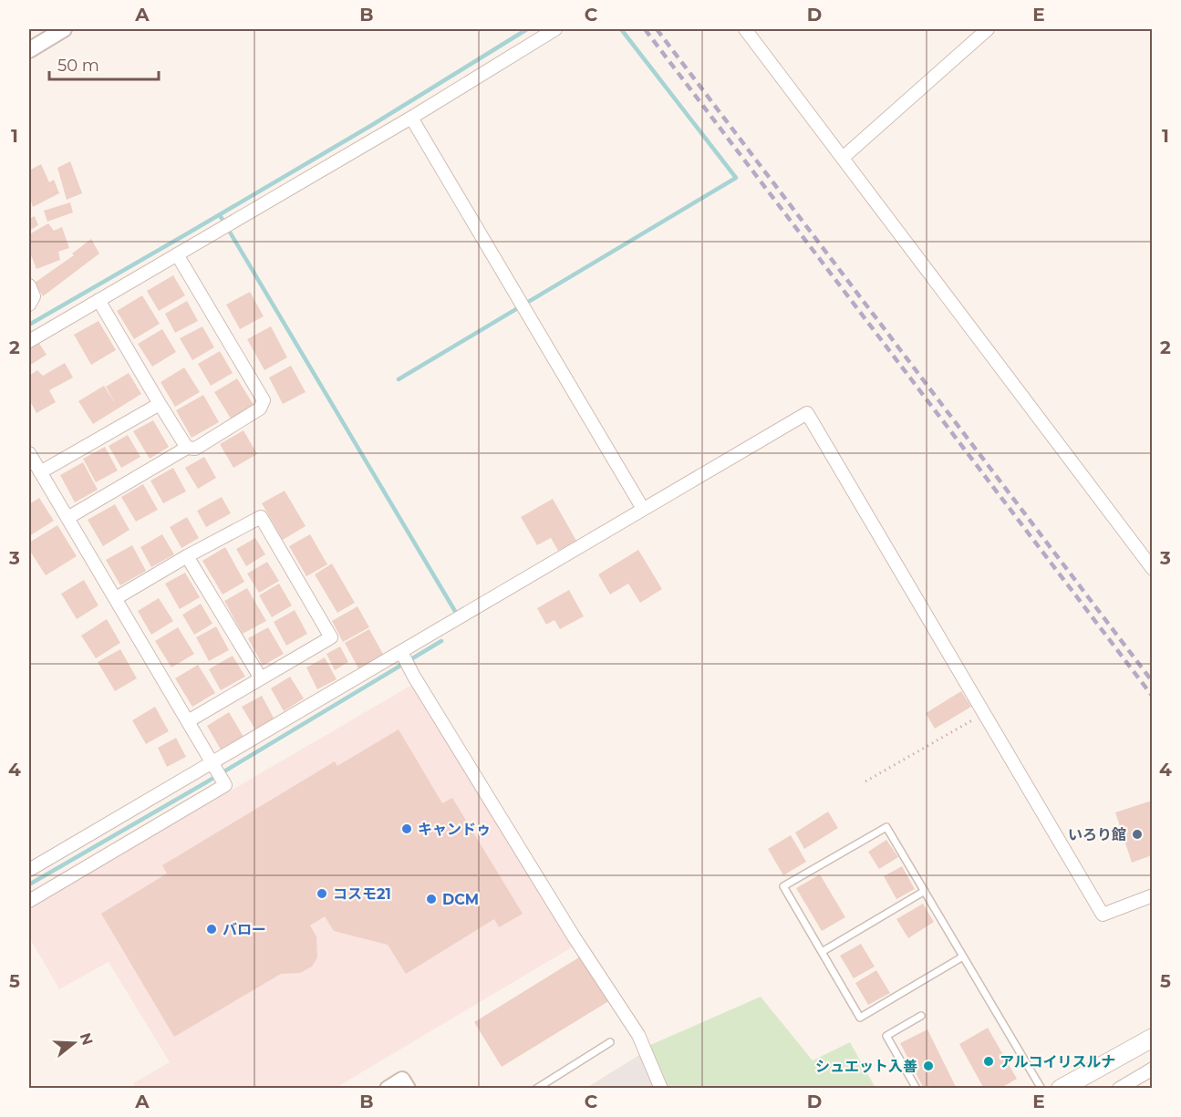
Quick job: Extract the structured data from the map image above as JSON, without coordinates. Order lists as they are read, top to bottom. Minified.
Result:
{"places":["キャンドゥ","いろり館","コスモ21","DCM","バロー","アルコイリスルナ","シュエット入善"],"scale_bar":"50 m","north":"right","grid":{"columns":["A","B","C","D","E"],"rows":["1","2","3","4","5"]}}
